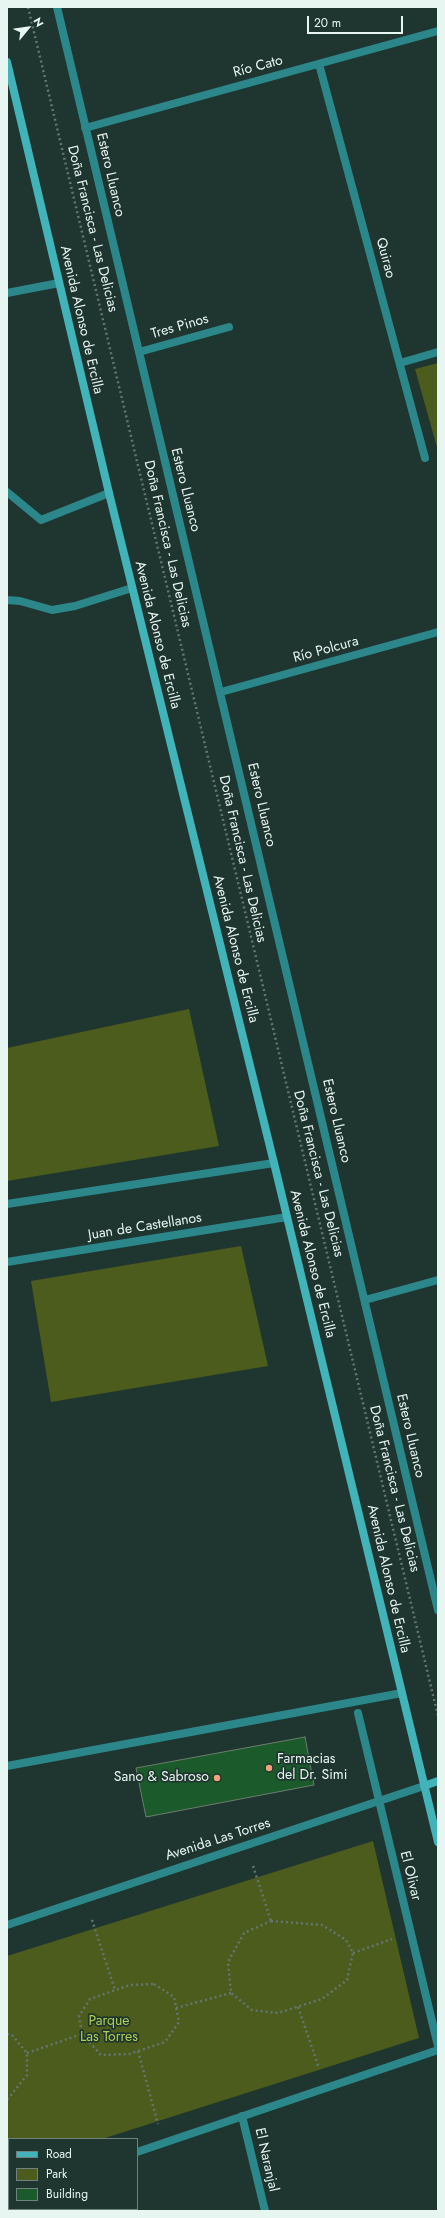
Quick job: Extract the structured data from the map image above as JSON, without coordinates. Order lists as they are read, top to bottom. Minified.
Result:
{"streets":{"main road":["Avenida Alonso de Ercilla","Avenida Las Torres"],"street":["Río Cato","Estero Lluanco","Quirao","Tres Pinos","Río Polcura","Juan de Castellanos","El Olivar","El Naranjal"],"path":["Doña Francisca - Las Delicias"]},"crossings":[["Río Cato","Estero Lluanco"],["Río Cato","Quirao"],["Estero Lluanco","Tres Pinos"],["Estero Lluanco","Río Polcura"],["Avenida Alonso de Ercilla","Juan de Castellanos"],["Avenida Alonso de Ercilla","Avenida Las Torres"],["Avenida Las Torres","El Olivar"]],"parks":["Parque Las Torres"],"places":["Farmacias del Dr. Simi","Sano & Sabroso"],"legend":["Road","Park","Building"],"scale_bar":"20 m","north":"top right"}
